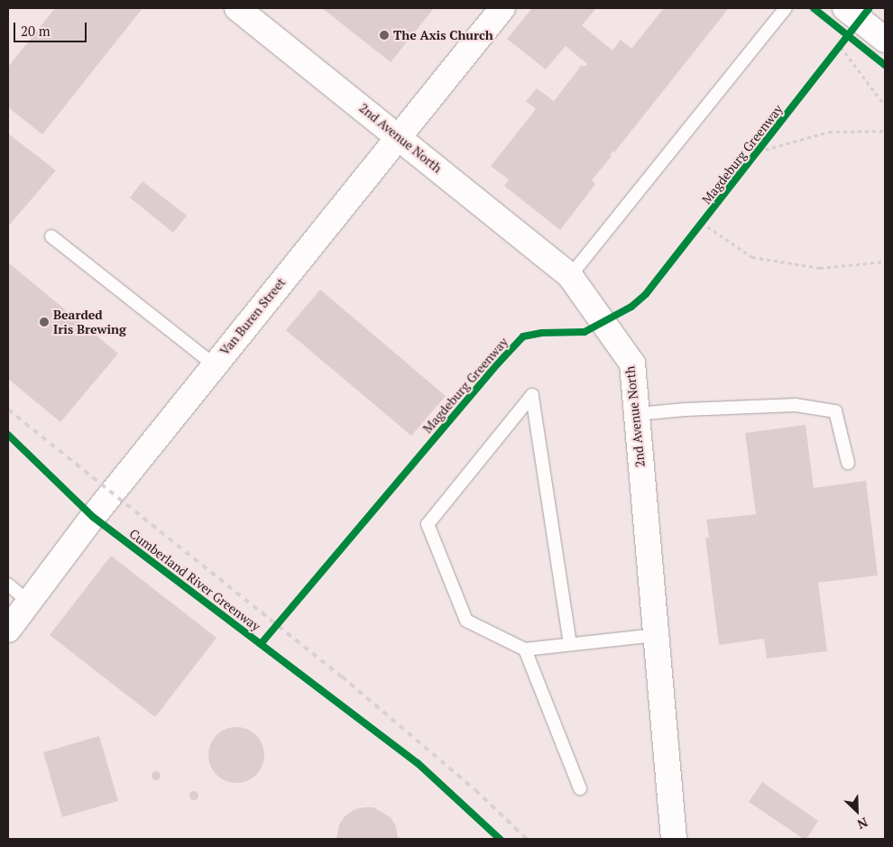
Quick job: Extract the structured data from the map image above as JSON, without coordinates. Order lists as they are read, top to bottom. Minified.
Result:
{"streets":{"street":["2nd Avenue North","Van Buren Street"],"cycle path":["Magdeburg Greenway","Cumberland River Greenway"]},"crossings":[["2nd Avenue North","Van Buren Street"]],"places":["The Axis Church","Bearded Iris Brewing"],"scale_bar":"20 m","north":"bottom right"}
